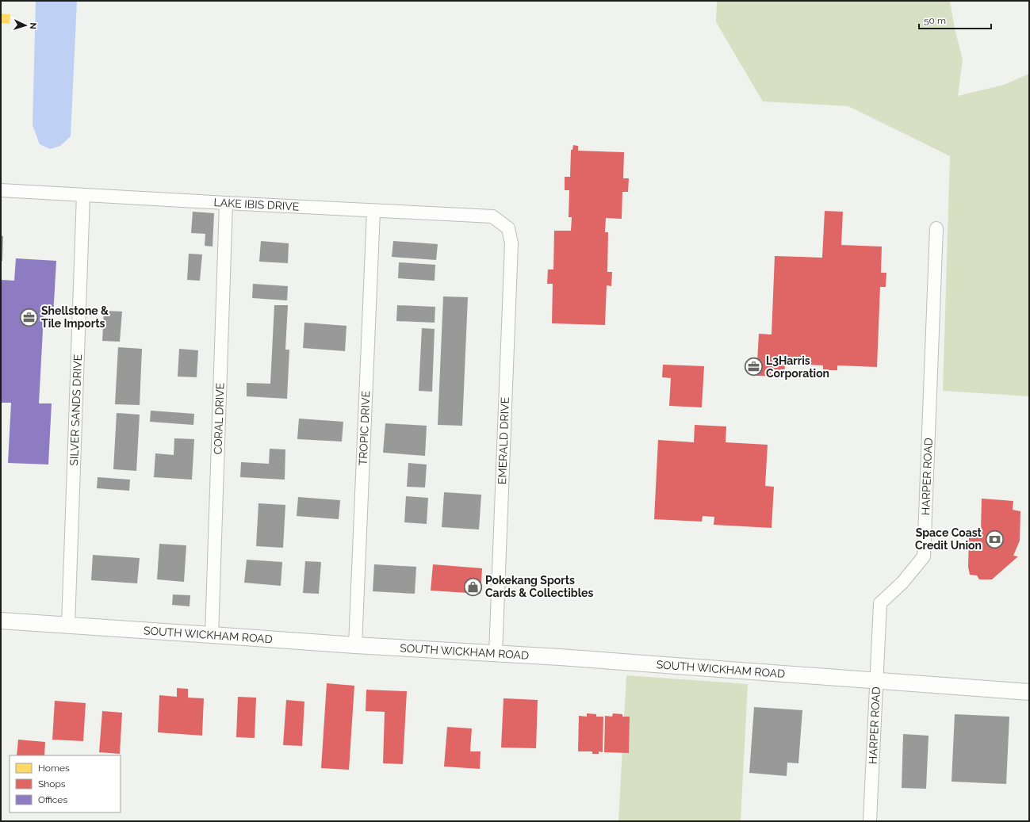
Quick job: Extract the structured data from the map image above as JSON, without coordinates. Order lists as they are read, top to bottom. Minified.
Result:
{"streets":{"main road":["SOUTH WICKHAM ROAD"],"street":["LAKE IBIS DRIVE","SILVER SANDS DRIVE","CORAL DRIVE","TROPIC DRIVE","EMERALD DRIVE","HARPER ROAD"]},"crossings":[["LAKE IBIS DRIVE","SILVER SANDS DRIVE"],["LAKE IBIS DRIVE","CORAL DRIVE"],["LAKE IBIS DRIVE","TROPIC DRIVE"],["LAKE IBIS DRIVE","EMERALD DRIVE"],["SILVER SANDS DRIVE","SOUTH WICKHAM ROAD"],["CORAL DRIVE","SOUTH WICKHAM ROAD"],["TROPIC DRIVE","SOUTH WICKHAM ROAD"],["EMERALD DRIVE","SOUTH WICKHAM ROAD"],["HARPER ROAD","SOUTH WICKHAM ROAD"]],"places":{"office":["Shellstone & Tile Imports","L3Harris Corporation"],"bank":["Space Coast Credit Union"],"shop":["Pokekang Sports Cards & Collectibles"]},"legend":["Homes","Shops","Offices"],"scale_bar":"50 m","north":"right"}
